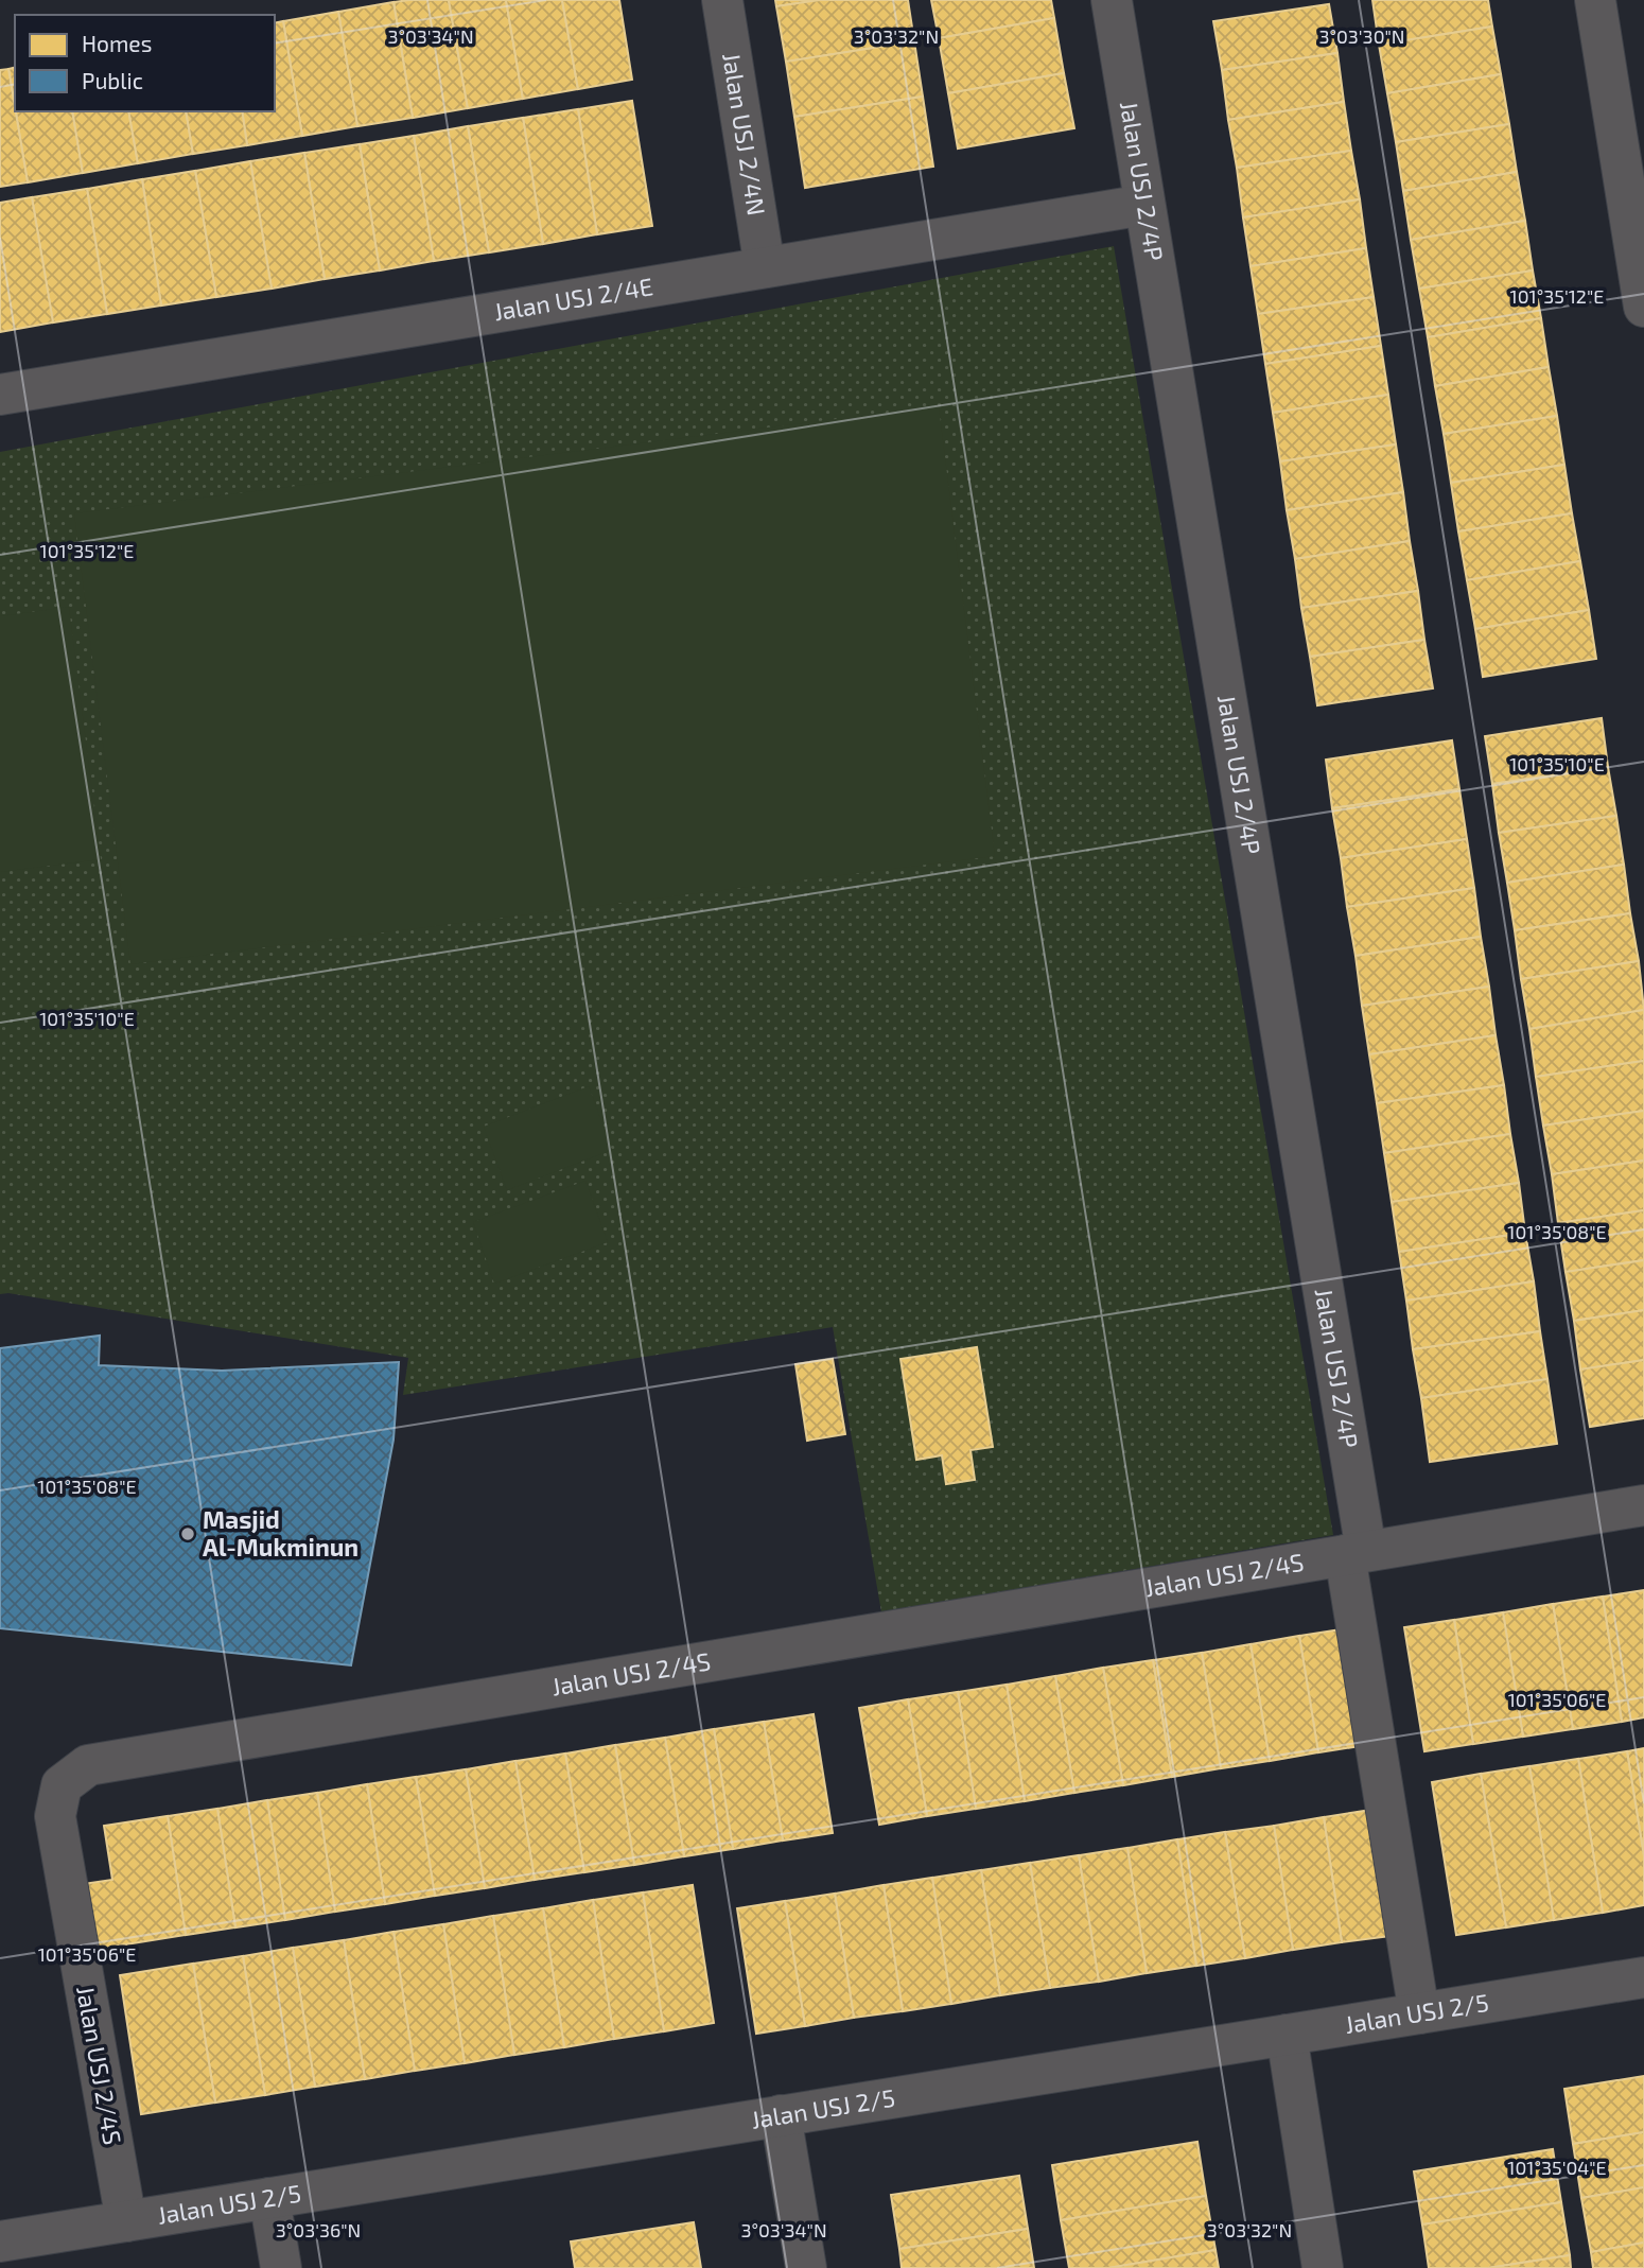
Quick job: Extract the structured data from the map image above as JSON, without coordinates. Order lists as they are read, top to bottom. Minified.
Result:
{"streets":{"street":["Jalan USJ 2/4N","Jalan USJ 2/4P","Jalan USJ 2/4E","Jalan USJ 2/4S","Jalan USJ 2/5"]},"crossings":[["Jalan USJ 2/4N","Jalan USJ 2/4E"],["Jalan USJ 2/4P","Jalan USJ 2/4E"],["Jalan USJ 2/4P","Jalan USJ 2/4S"],["Jalan USJ 2/4P","Jalan USJ 2/5"],["Jalan USJ 2/4S","Jalan USJ 2/5"]],"places":["Masjid Al-Mukminun"],"legend":["Homes","Public"],"coordinates":["3°03'34\"N","3°03'32\"N","3°03'30\"N","101°35'12\"E","101°35'10\"E","101°35'08\"E","101°35'06\"E","101°35'04\"E","3°03'36\"N"]}
